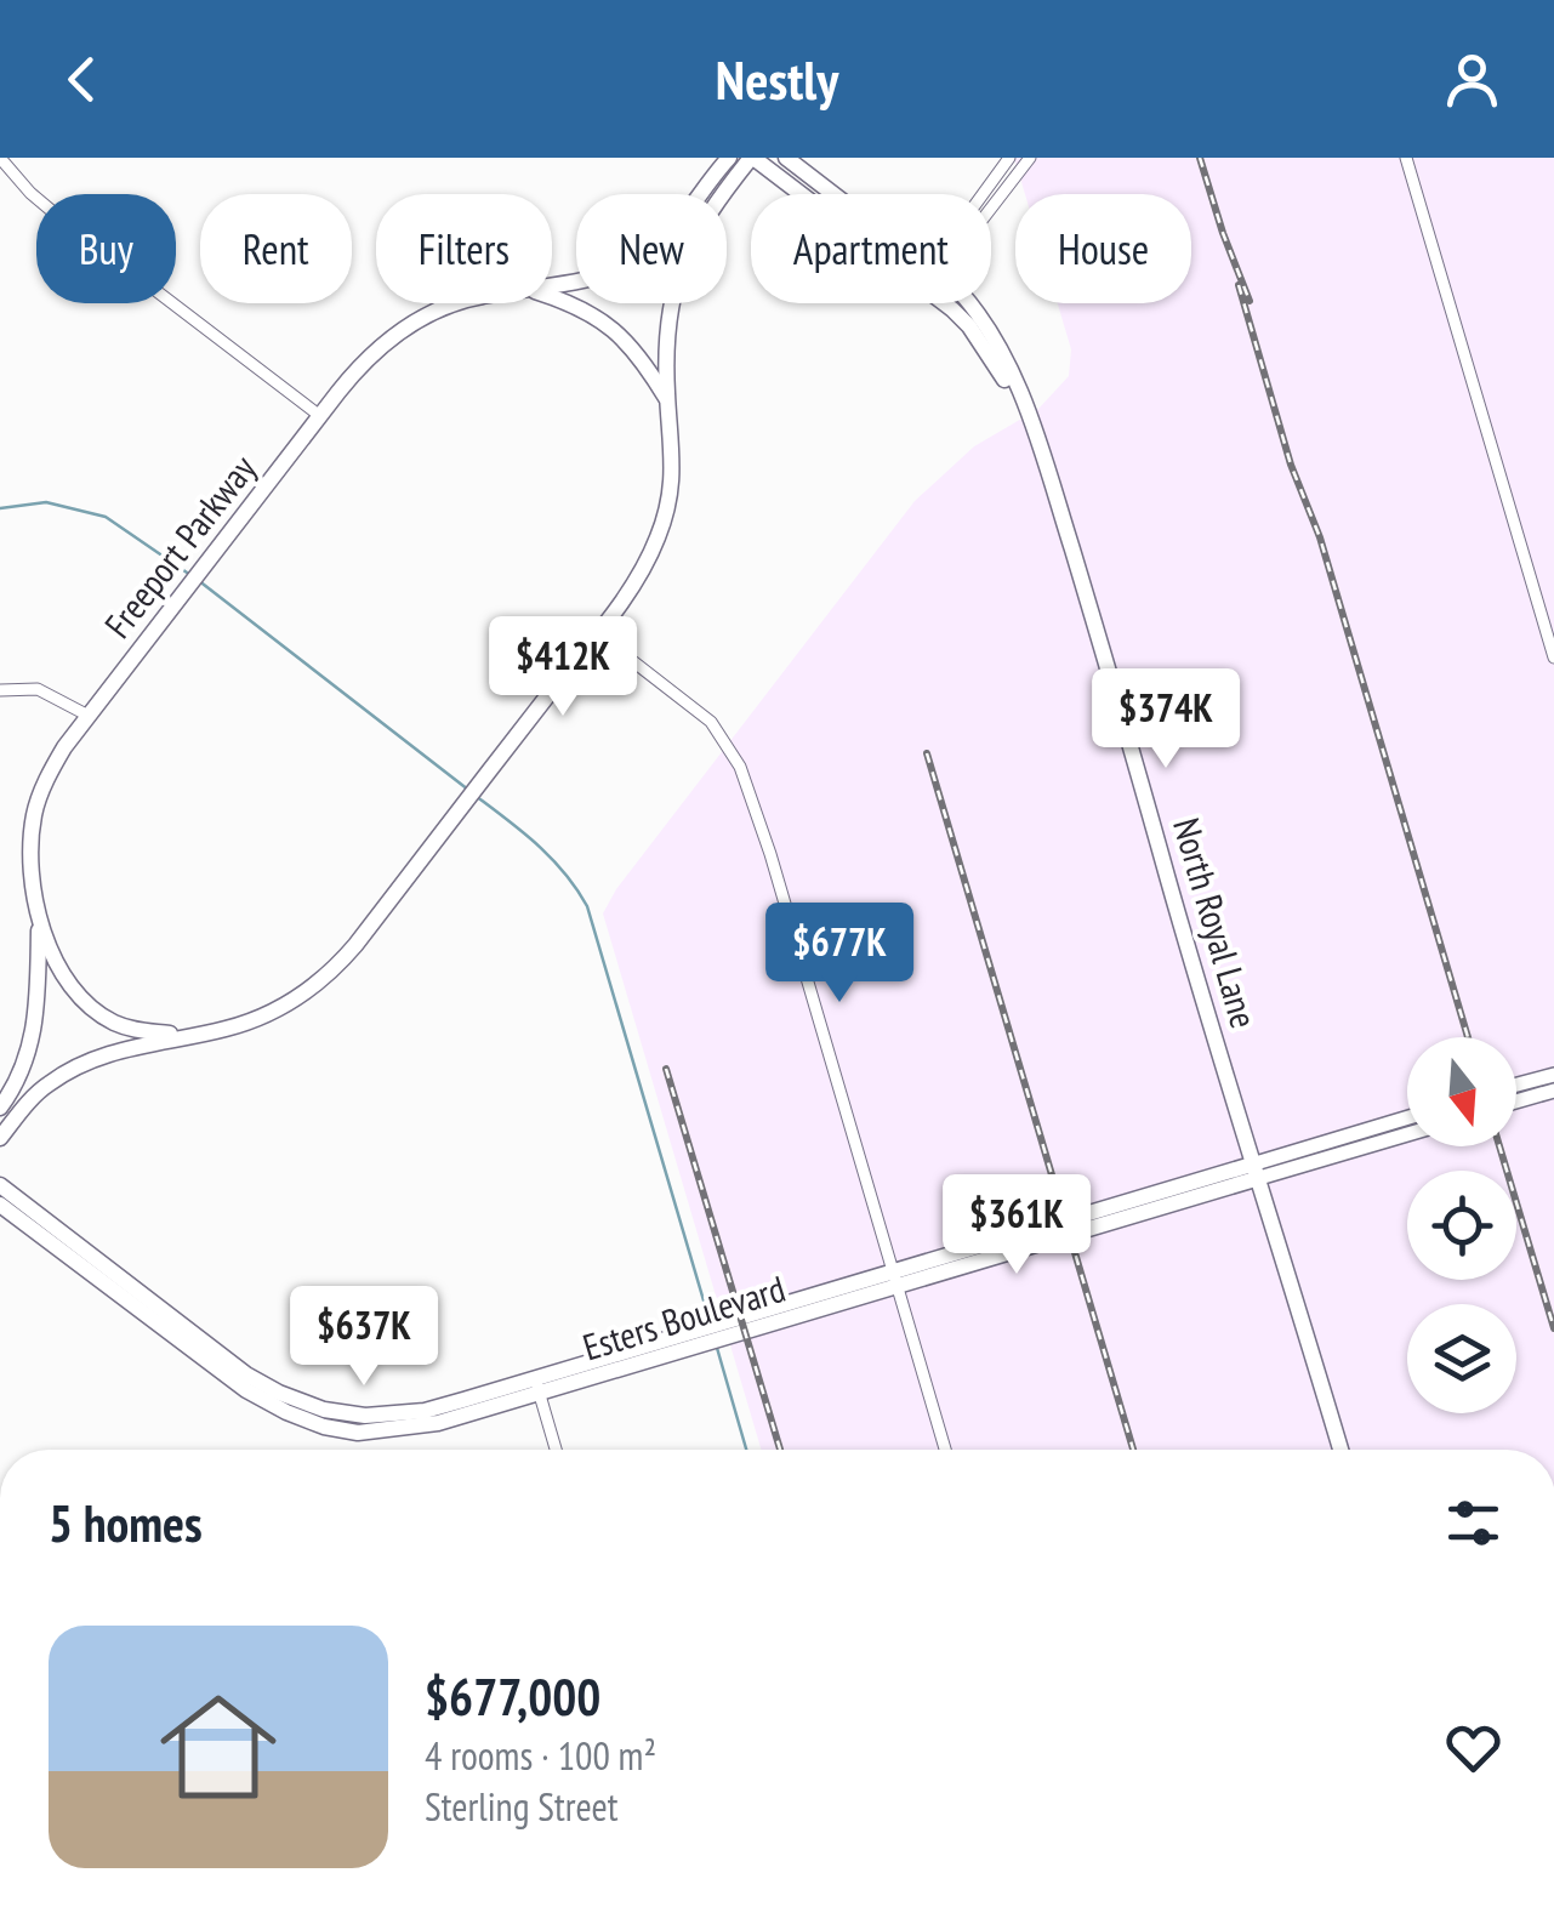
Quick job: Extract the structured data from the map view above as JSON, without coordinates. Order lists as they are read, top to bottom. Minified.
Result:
{"streets":{"main road":["Freeport Parkway","North Royal Lane","Esters Boulevard"]},"crossings":[["North Royal Lane","Esters Boulevard"]],"north":"bottom","page":{"header":"Nestly","chip":["Buy","Rent","Filters","New","Apartment","House"],"price":["$412K","$374K","$677K","$361K","$637K"],"heading":"5 homes","list":[{"name":"$677,000","note":"4 rooms · 100 m² · Sterling Street"}]}}
